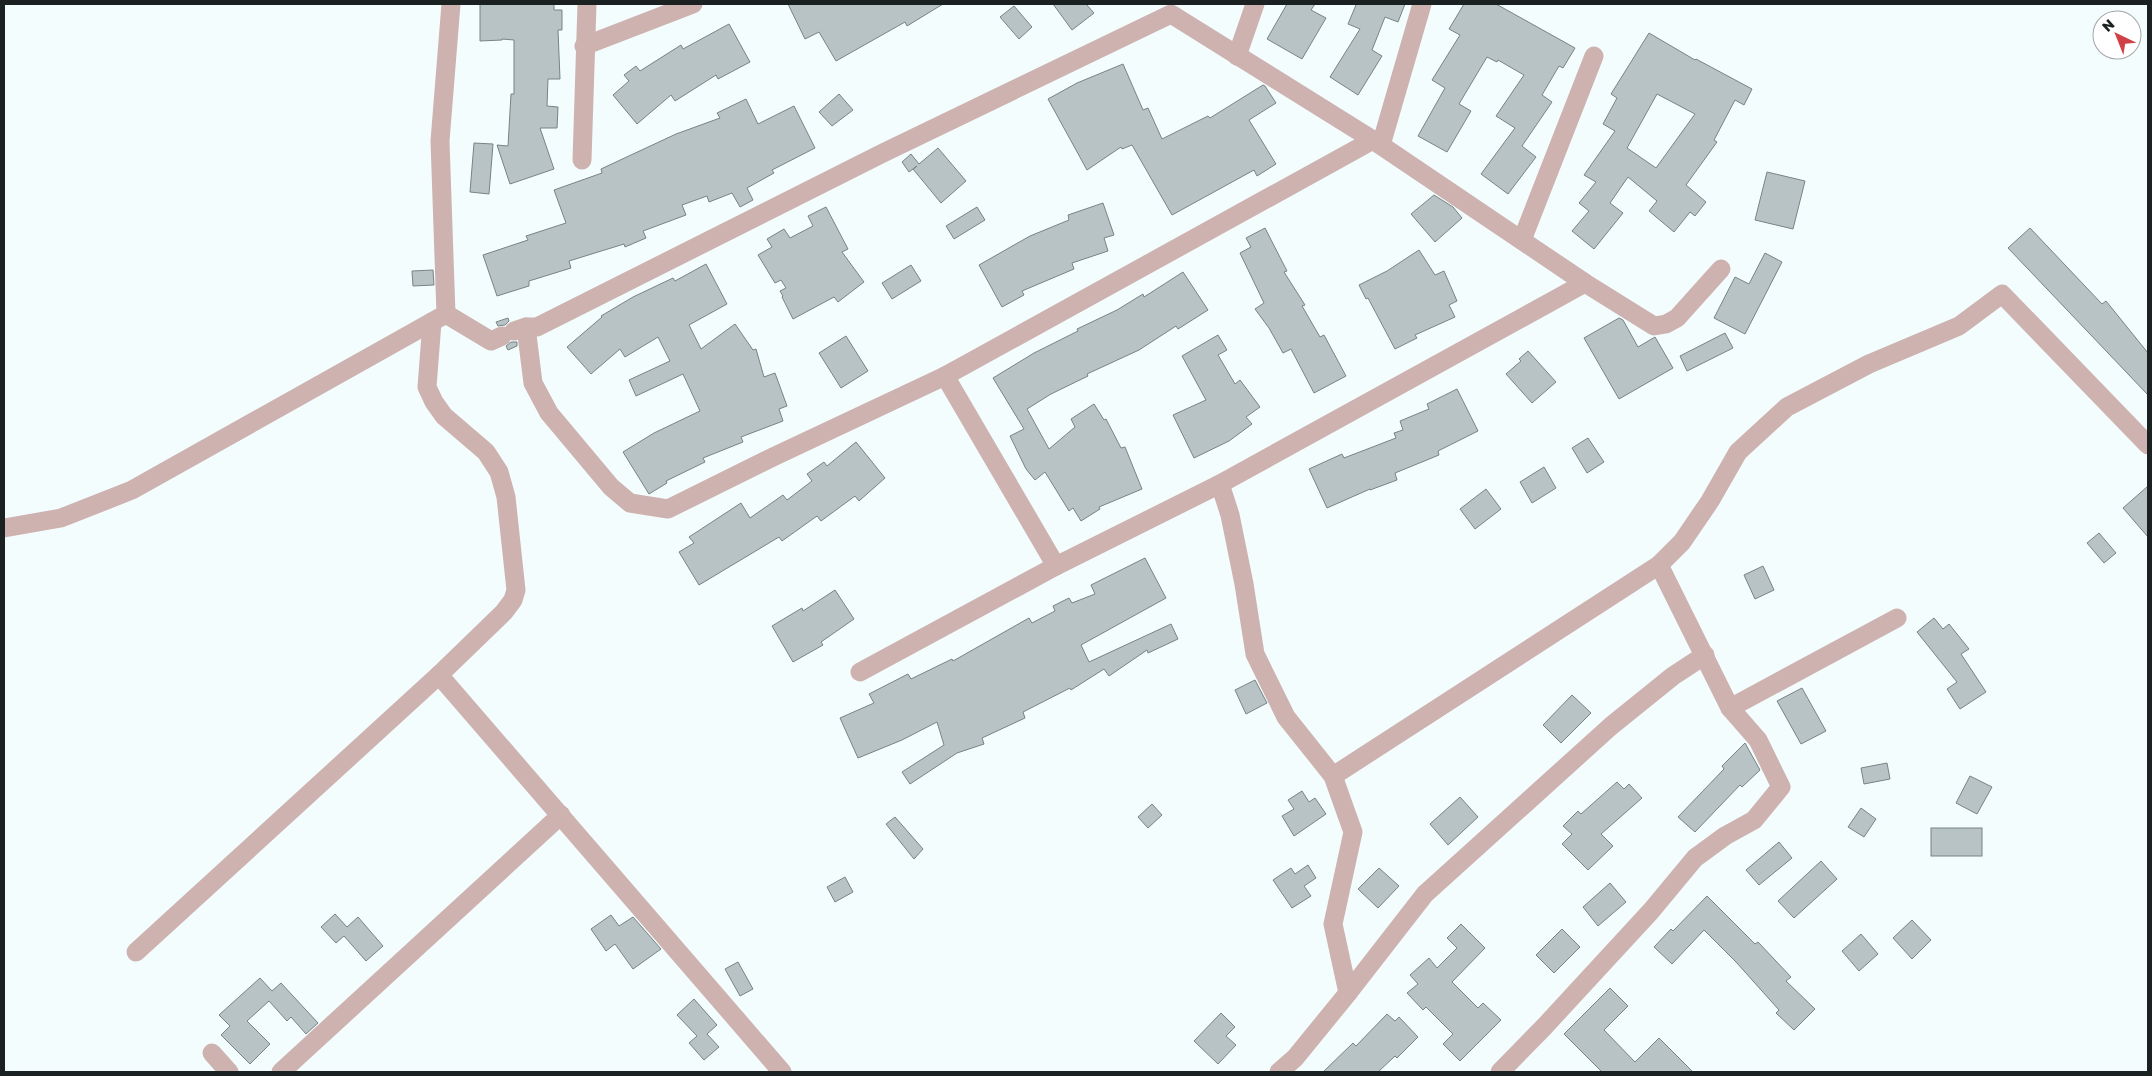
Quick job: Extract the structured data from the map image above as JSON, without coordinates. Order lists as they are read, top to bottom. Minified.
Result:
{"north":"top left"}
